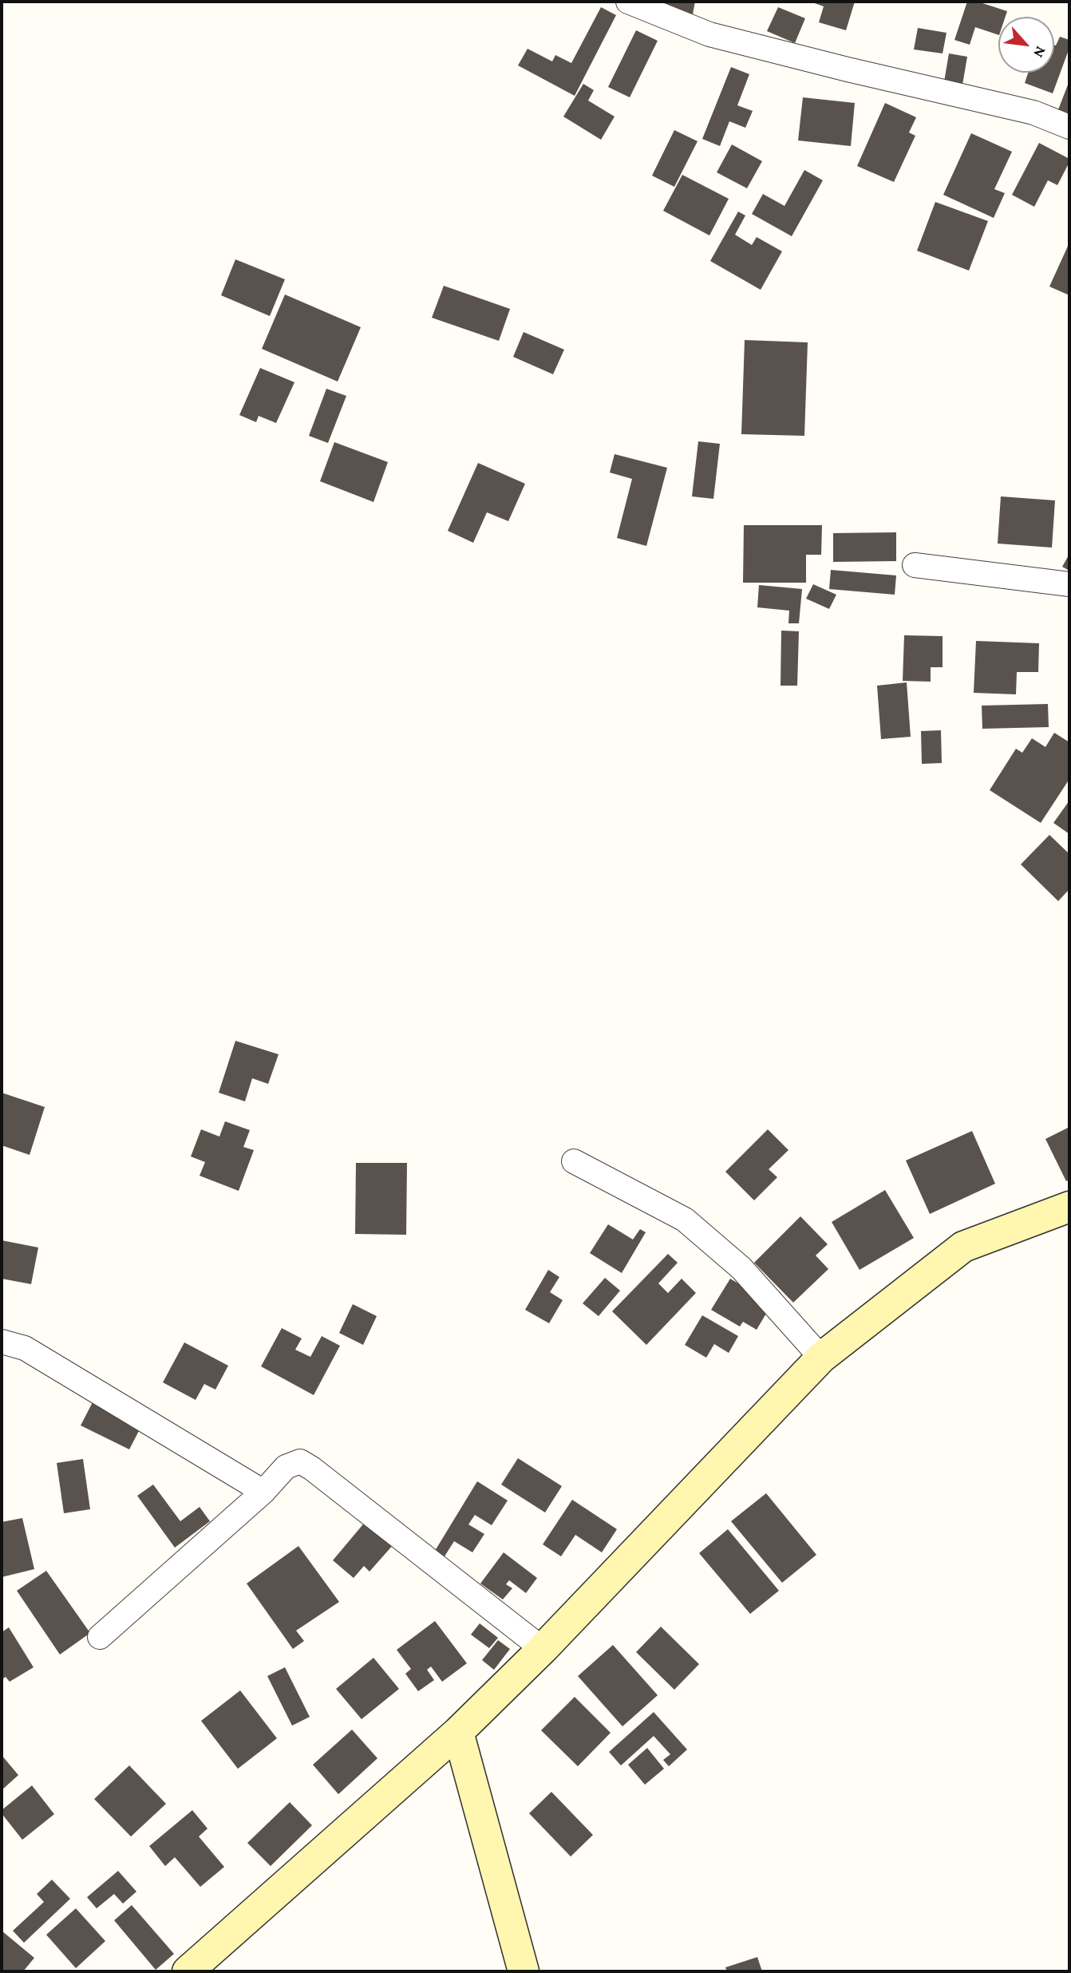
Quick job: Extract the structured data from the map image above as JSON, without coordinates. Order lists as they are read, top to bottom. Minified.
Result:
{"north":"bottom right"}
